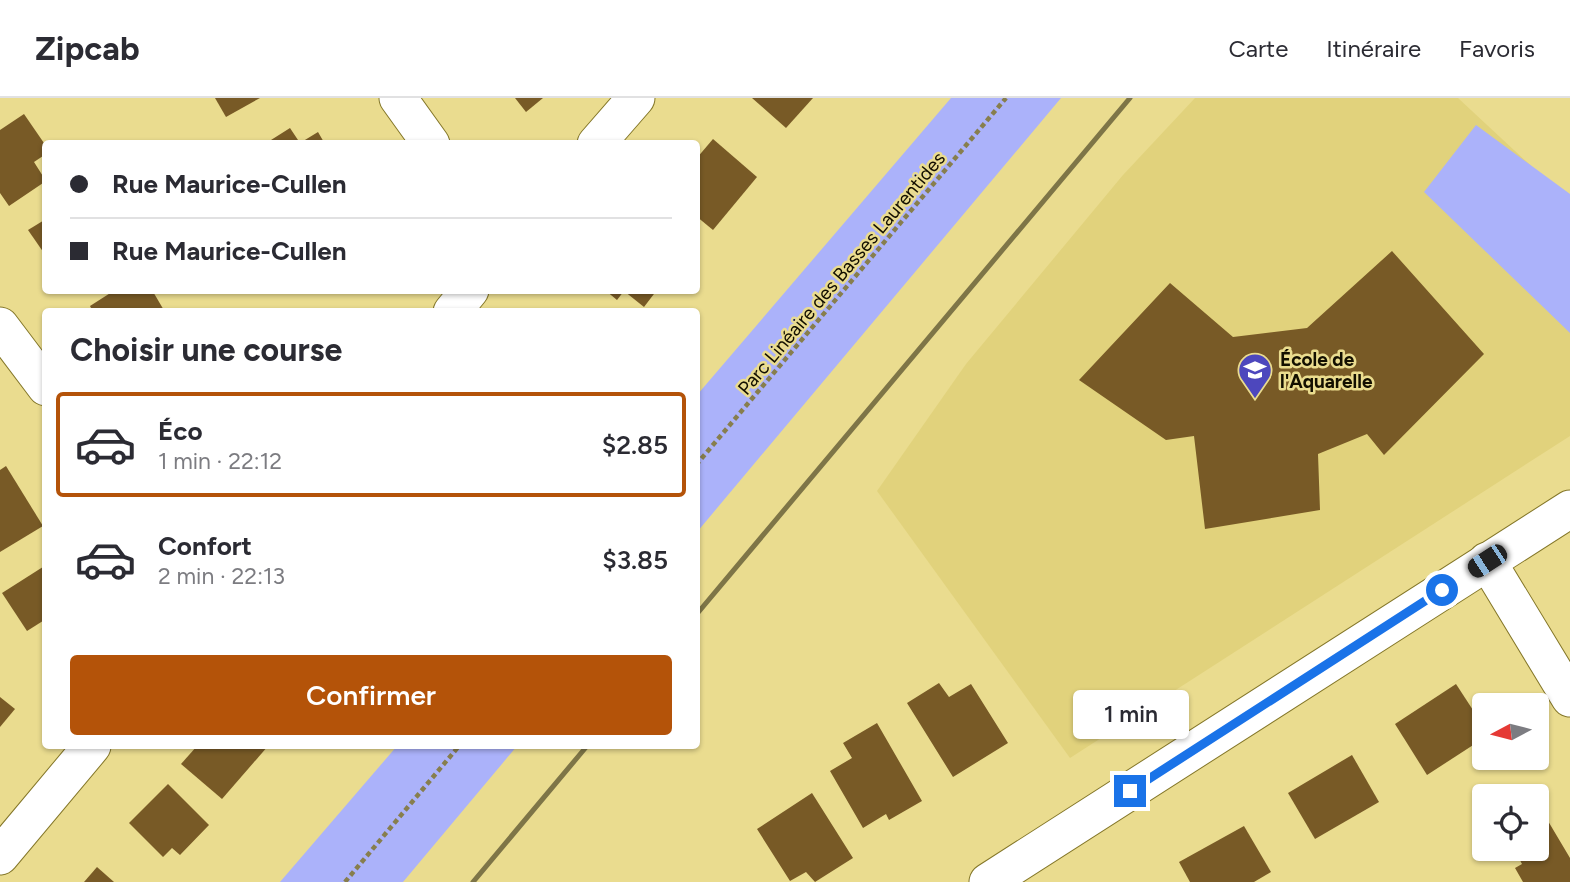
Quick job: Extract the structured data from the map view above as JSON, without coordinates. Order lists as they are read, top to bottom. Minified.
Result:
{"streets":{"path":["Parc Linéaire des Basses Laurentides"]},"places":{"school or university":["École de l'Aquarelle"]},"north":"left","page":{"header":"Zipcab","nav":["Carte","Itinéraire","Favoris"],"banner":["Rue Maurice-Cullen","Rue Maurice-Cullen"],"heading":"Choisir une course","list":[{"name":"Éco","note":"1 min · 22:12","value":"$2.85"},{"name":"Confort","note":"2 min · 22:13","value":"$3.85"}],"buttons":"Confirmer","bubble":"1 min"}}
